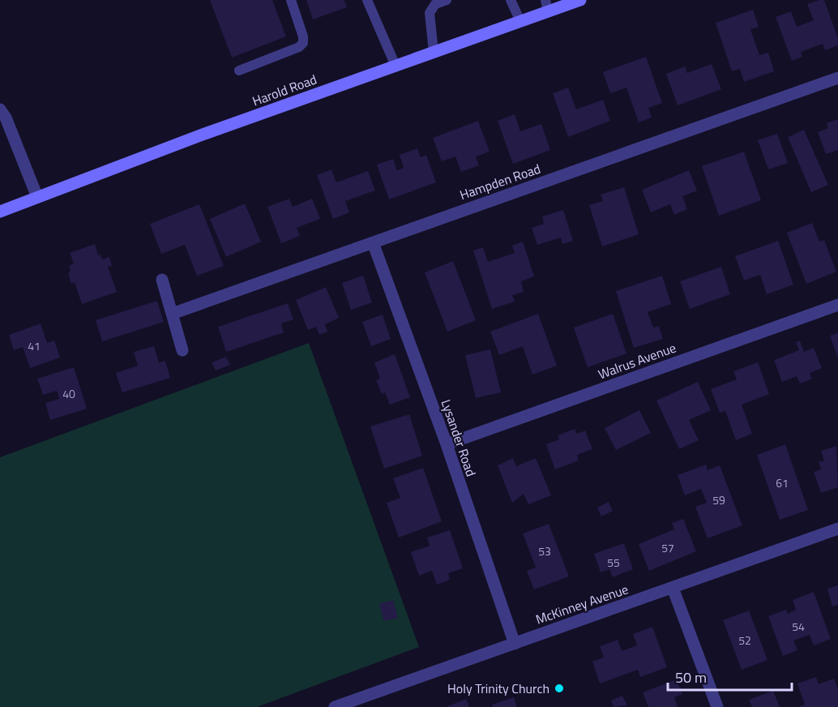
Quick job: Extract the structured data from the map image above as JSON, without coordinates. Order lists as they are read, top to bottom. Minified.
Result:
{"streets":{"main road":["Harold Road"],"street":["Hampden Road","Walrus Avenue","Lysander Road","McKinney Avenue"]},"crossings":[["Hampden Road","Lysander Road"],["Walrus Avenue","Lysander Road"],["Lysander Road","McKinney Avenue"]],"places":["Holy Trinity Church"],"house_numbers":["41","40","61","59","57","53","55","54","52"],"scale_bar":"50 m"}
